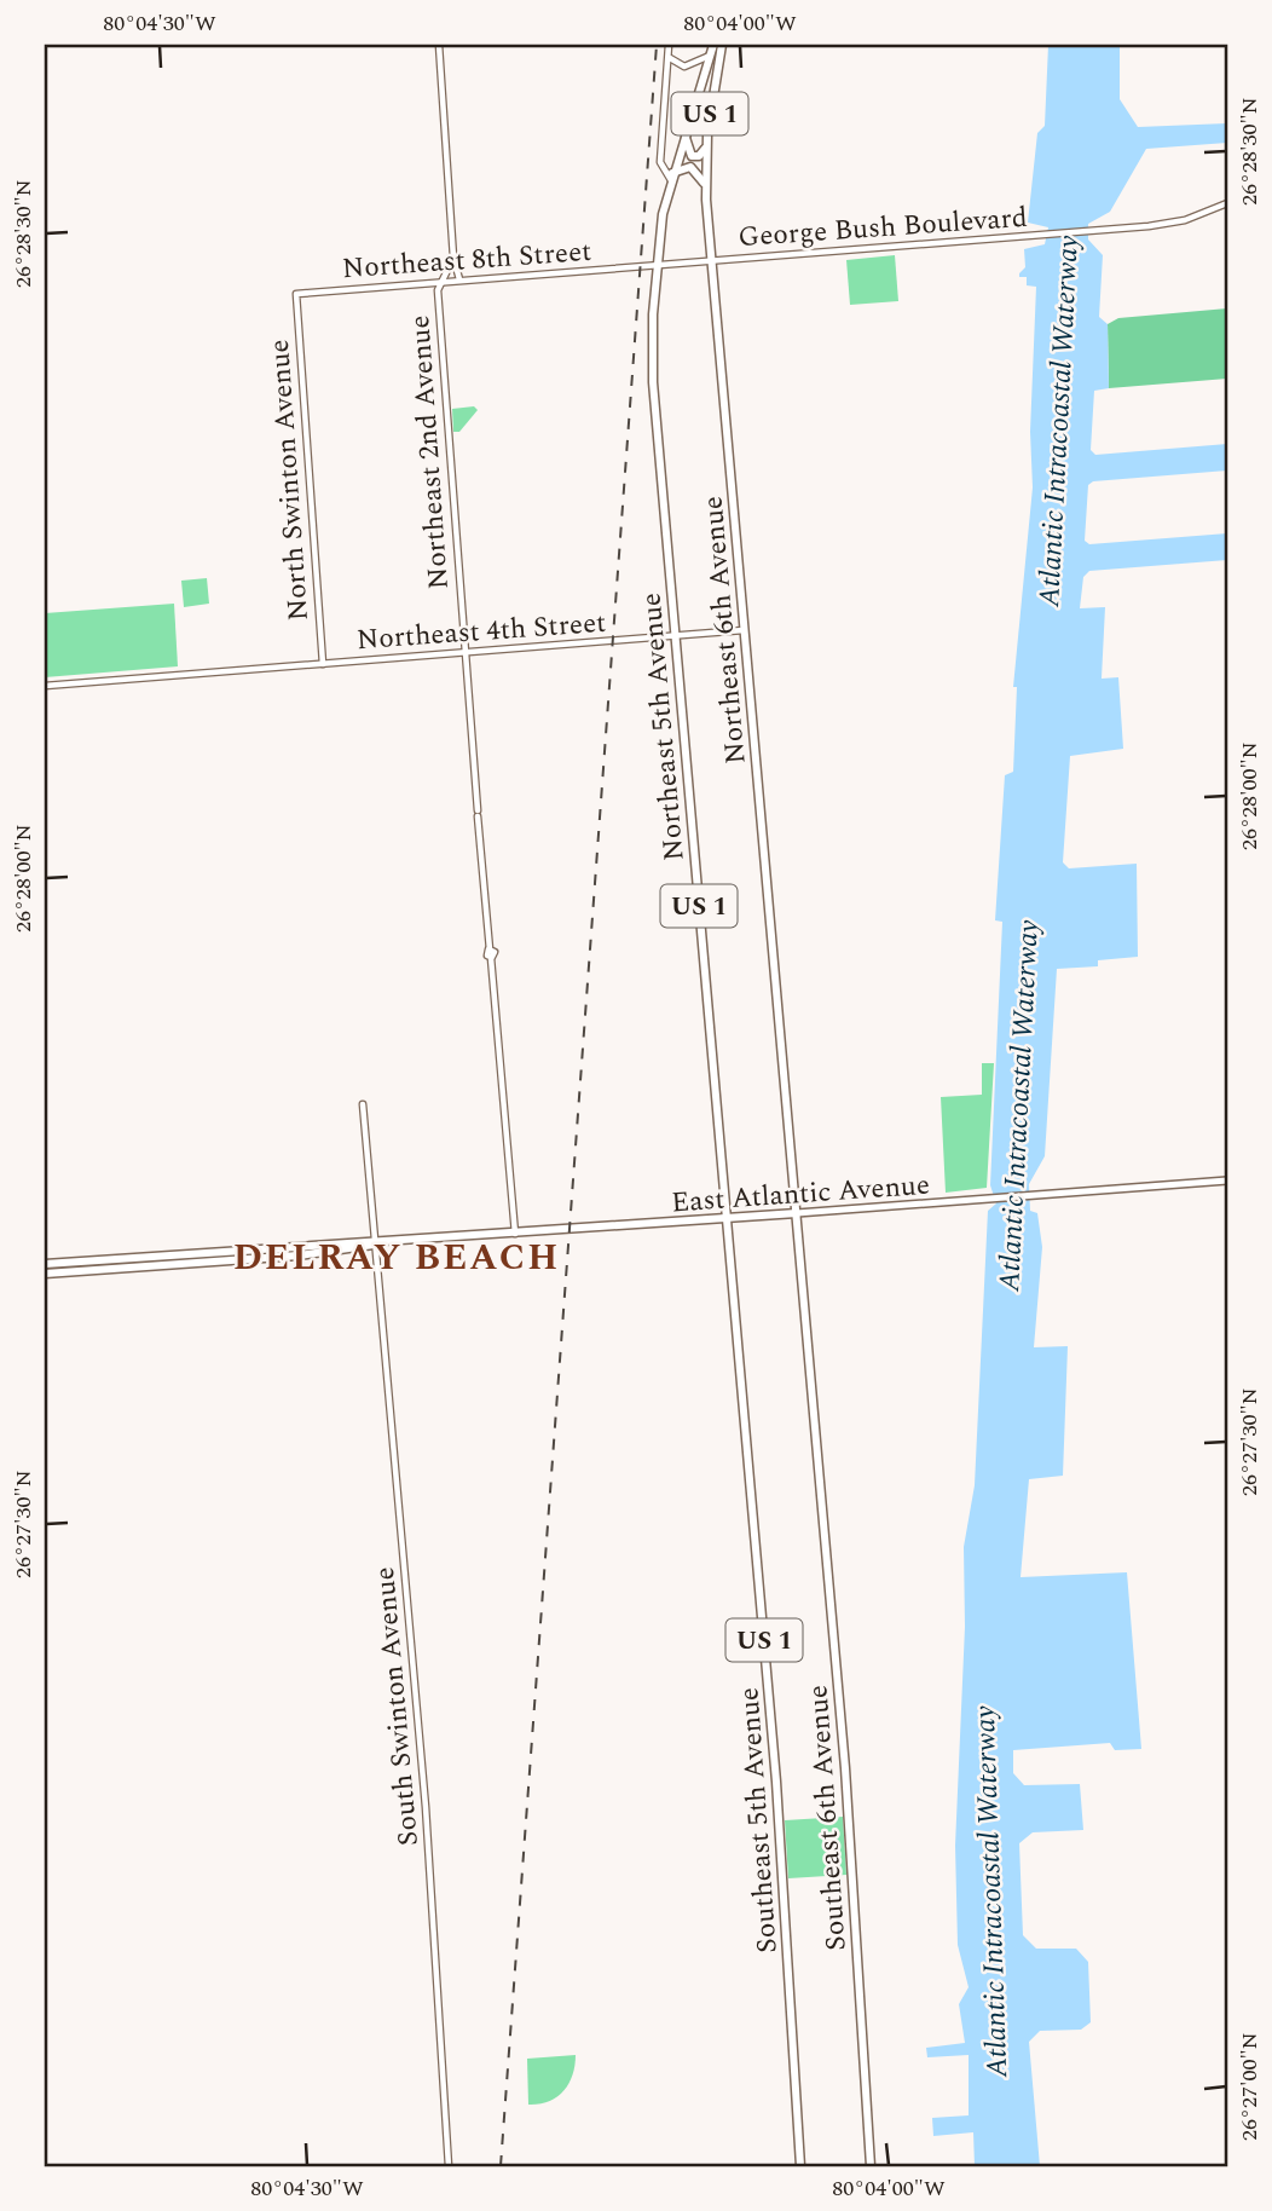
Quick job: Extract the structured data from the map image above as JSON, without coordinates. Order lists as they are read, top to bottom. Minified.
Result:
{"streets":{"main road":["US 1","Northeast 6th Avenue","Northeast 5th Avenue","East Atlantic Avenue","Southeast 6th Avenue","Southeast 5th Avenue"],"street":["George Bush Boulevard","Northeast 8th Street","Northeast 2nd Avenue","North Swinton Avenue","Northeast 4th Street","South Swinton Avenue"]},"crossings":[["US 1","Northeast 5th Avenue"],["George Bush Boulevard","Northeast 8th Street"],["George Bush Boulevard","Northeast 6th Avenue"],["George Bush Boulevard","Northeast 5th Avenue"],["Northeast 8th Street","Northeast 2nd Avenue"],["Northeast 8th Street","North Swinton Avenue"],["Northeast 2nd Avenue","Northeast 4th Street"],["Northeast 2nd Avenue","East Atlantic Avenue"],["North Swinton Avenue","Northeast 4th Street"],["Northeast 4th Street","Northeast 6th Avenue"],["Northeast 4th Street","Northeast 5th Avenue"],["Northeast 6th Avenue","East Atlantic Avenue"],["Northeast 6th Avenue","Southeast 6th Avenue"],["Northeast 5th Avenue","East Atlantic Avenue"],["Northeast 5th Avenue","Southeast 5th Avenue"],["East Atlantic Avenue","South Swinton Avenue"],["East Atlantic Avenue","Southeast 6th Avenue"],["East Atlantic Avenue","Southeast 5th Avenue"]],"districts":["DELRAY BEACH"],"water":["Atlantic Intracoastal Waterway"],"coordinates":["80°04'30\"W","80°04'00\"W","26°28'30\"N","26°28'00\"N","26°27'30\"N","26°27'00\"N"]}
